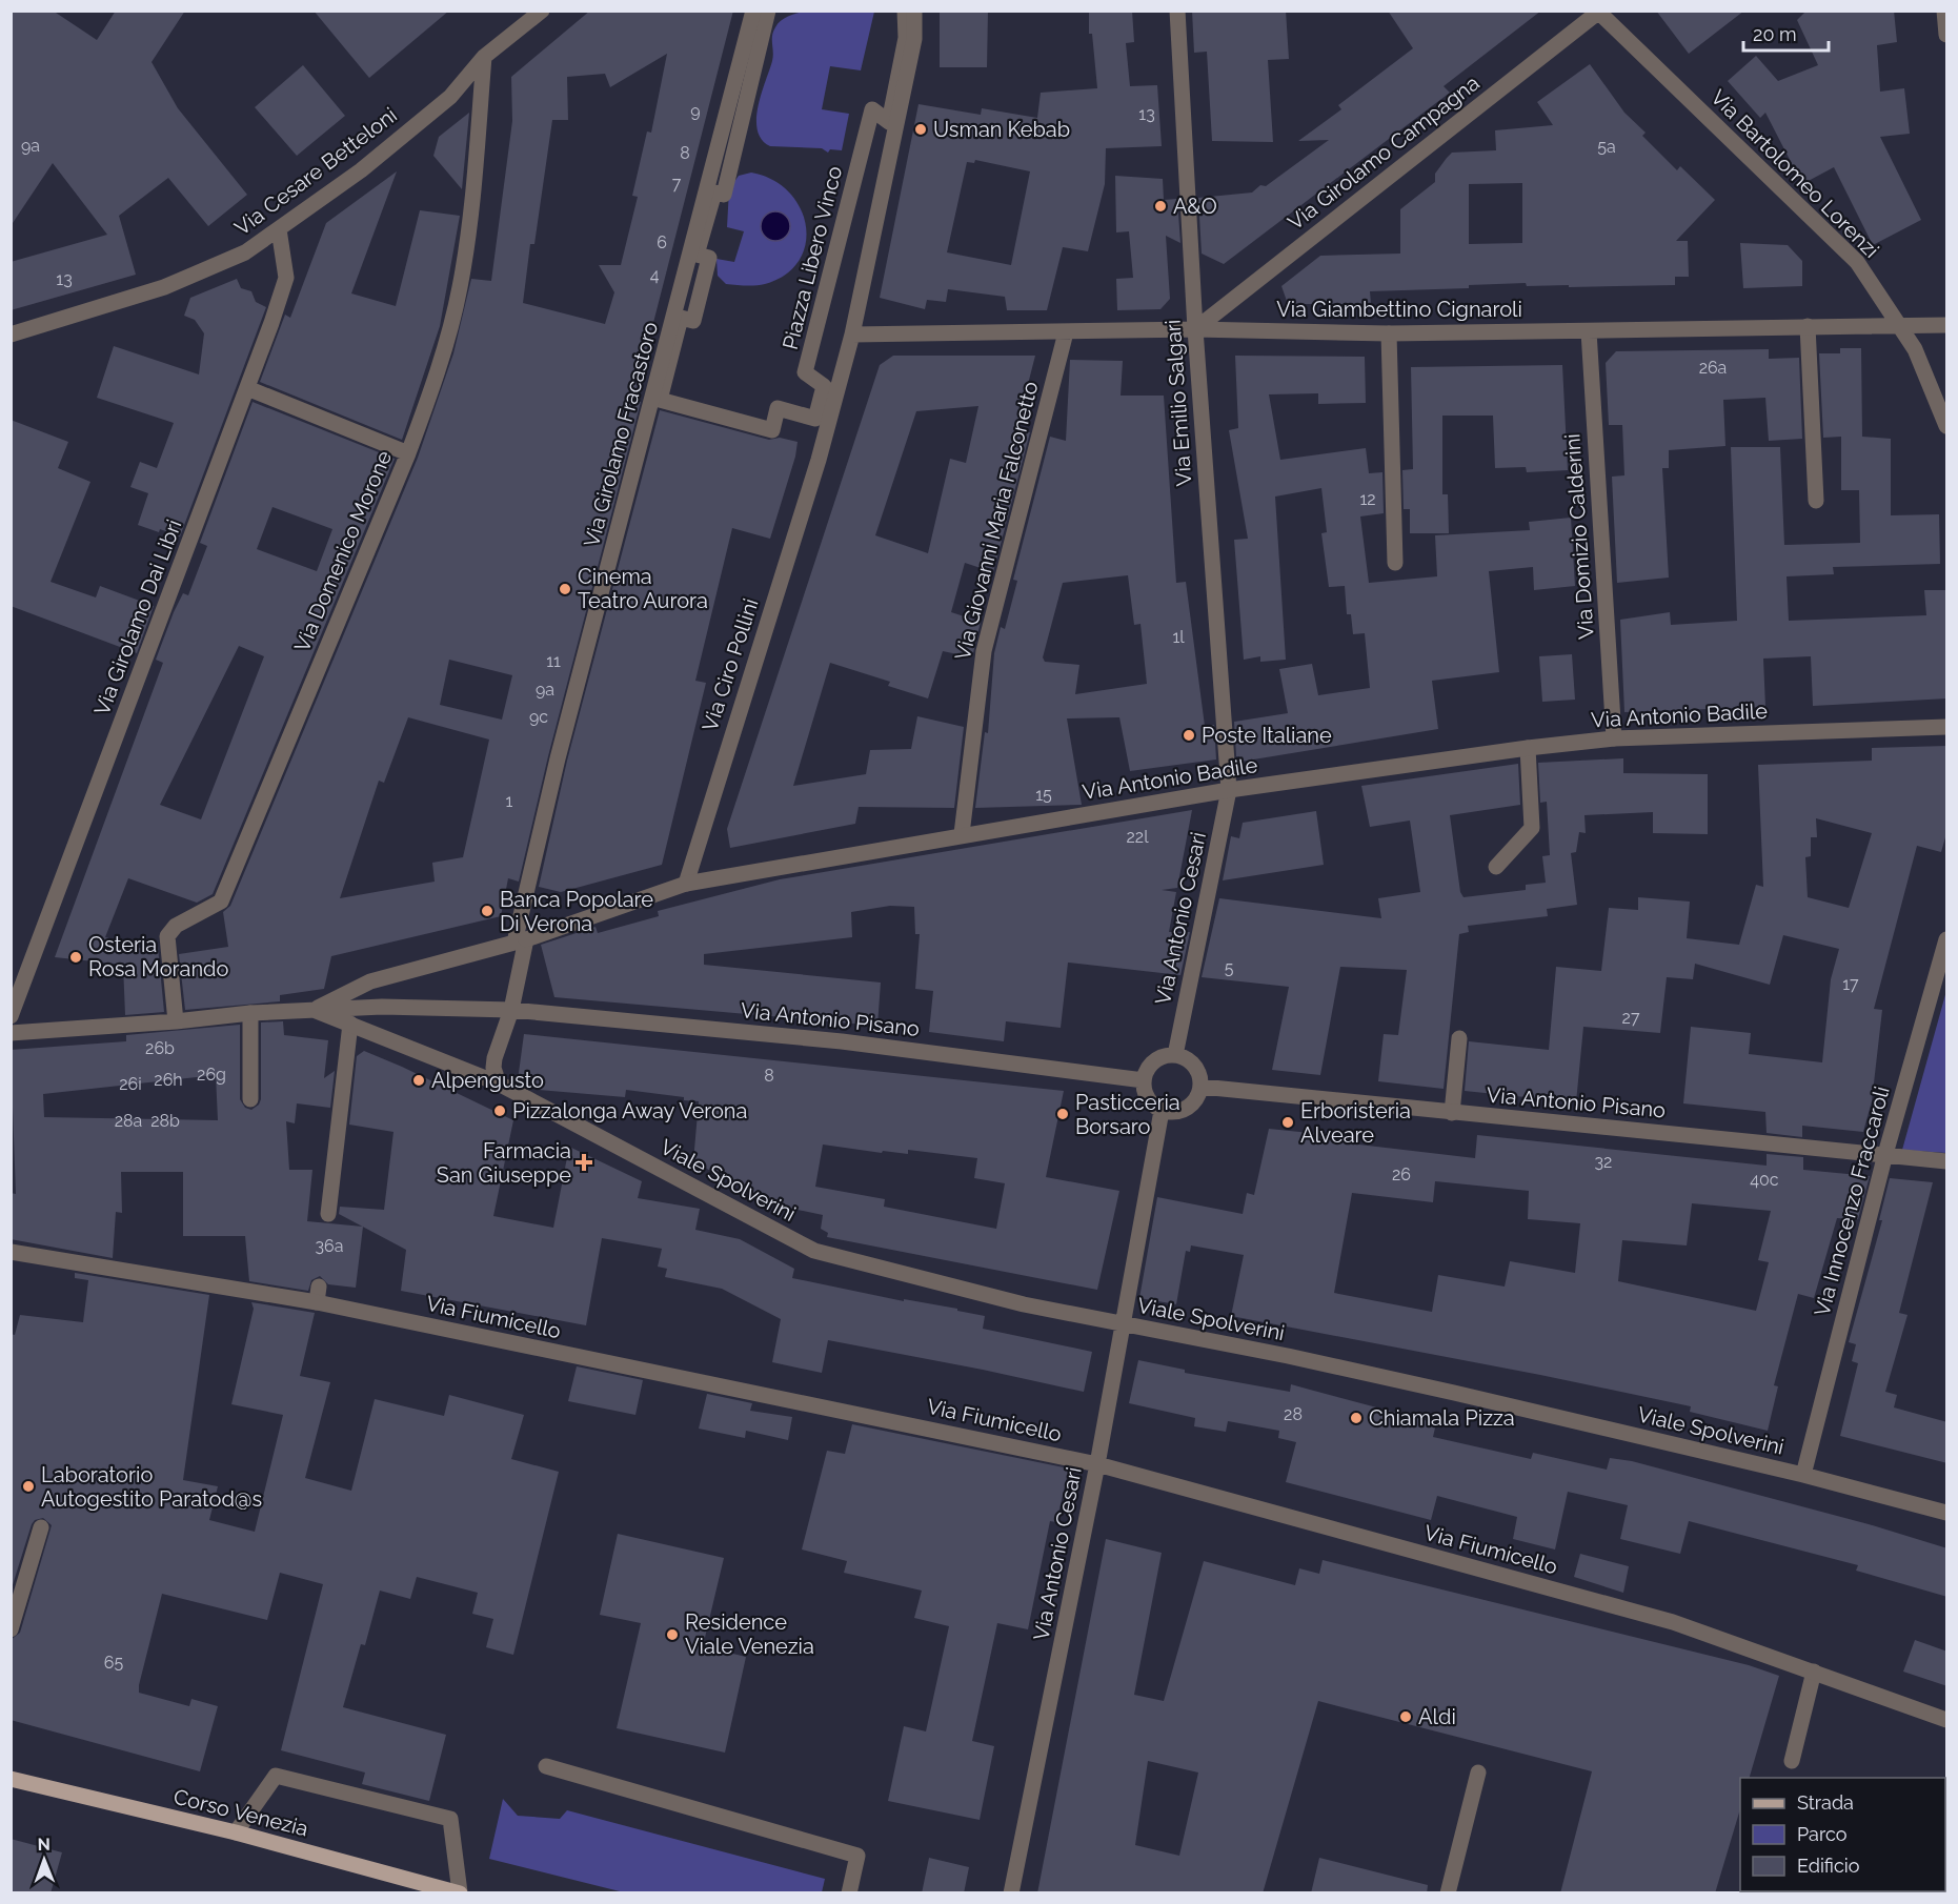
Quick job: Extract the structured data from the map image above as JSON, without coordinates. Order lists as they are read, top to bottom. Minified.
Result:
{"streets":{"main road":["Corso Venezia"],"street":["Via Girolamo Campagna","Via Cesare Betteloni","Via Bartolomeo Lorenzi","Piazza Libero Vinco","Via Giambettino Cignaroli","Via Emilio Salgari","Via Girolamo Fracastoro","Via Giovanni Maria Falconetto","Via Domizio Calderini","Via Domenico Morone","Via Girolamo Dai Libri","Via Ciro Pollini","Via Antonio Badile","Via Antonio Cesari","Via Antonio Pisano","Viale Spolverini","Via Innocenzo Fraccaroli","Via Fiumicello"]},"crossings":[["Via Girolamo Campagna","Via Bartolomeo Lorenzi"],["Via Girolamo Campagna","Via Giambettino Cignaroli"],["Via Girolamo Campagna","Via Emilio Salgari"],["Via Cesare Betteloni","Via Domenico Morone"],["Via Cesare Betteloni","Via Girolamo Dai Libri"],["Via Bartolomeo Lorenzi","Via Giambettino Cignaroli"],["Via Giambettino Cignaroli","Via Emilio Salgari"],["Via Giambettino Cignaroli","Via Giovanni Maria Falconetto"],["Via Giambettino Cignaroli","Via Domizio Calderini"],["Via Giambettino Cignaroli","Via Ciro Pollini"],["Via Emilio Salgari","Via Antonio Badile"],["Via Emilio Salgari","Via Antonio Cesari"],["Via Girolamo Fracastoro","Via Antonio Badile"],["Via Girolamo Fracastoro","Via Antonio Pisano"],["Via Girolamo Fracastoro","Viale Spolverini"],["Via Giovanni Maria Falconetto","Via Antonio Badile"],["Via Domizio Calderini","Via Antonio Badile"],["Via Domenico Morone","Via Antonio Pisano"],["Via Ciro Pollini","Via Antonio Badile"],["Via Antonio Badile","Via Antonio Cesari"],["Via Antonio Badile","Via Antonio Pisano"],["Via Antonio Badile","Viale Spolverini"],["Via Antonio Cesari","Via Antonio Pisano"],["Via Antonio Cesari","Viale Spolverini"],["Via Antonio Cesari","Via Fiumicello"],["Via Antonio Pisano","Viale Spolverini"],["Via Antonio Pisano","Via Innocenzo Fraccaroli"],["Viale Spolverini","Via Innocenzo Fraccaroli"]],"places":{"other":["Usman Kebab","A&O","Cinema Teatro Aurora","Poste Italiane","Banca Popolare Di Verona","Osteria Rosa Morando","Alpengusto","Pizzalonga Away Verona","Pasticceria Borsaro","Erboristeria Alveare","Chiamala Pizza","Laboratorio Autogestito Paratod@s","Residence Viale Venezia","Aldi"],"health":["Farmacia San Giuseppe"]},"house_numbers":["9","13","9a","5a","8","7","6","4","13","26a","12","1l","11","9a","9c","15","1","22l","5","17","27","26b","26g","8","26h","26i","28a","28b","32","26","40c","36a","28","65"],"legend":["Strada","Parco","Edificio"],"scale_bar":"20 m","north":"top"}
